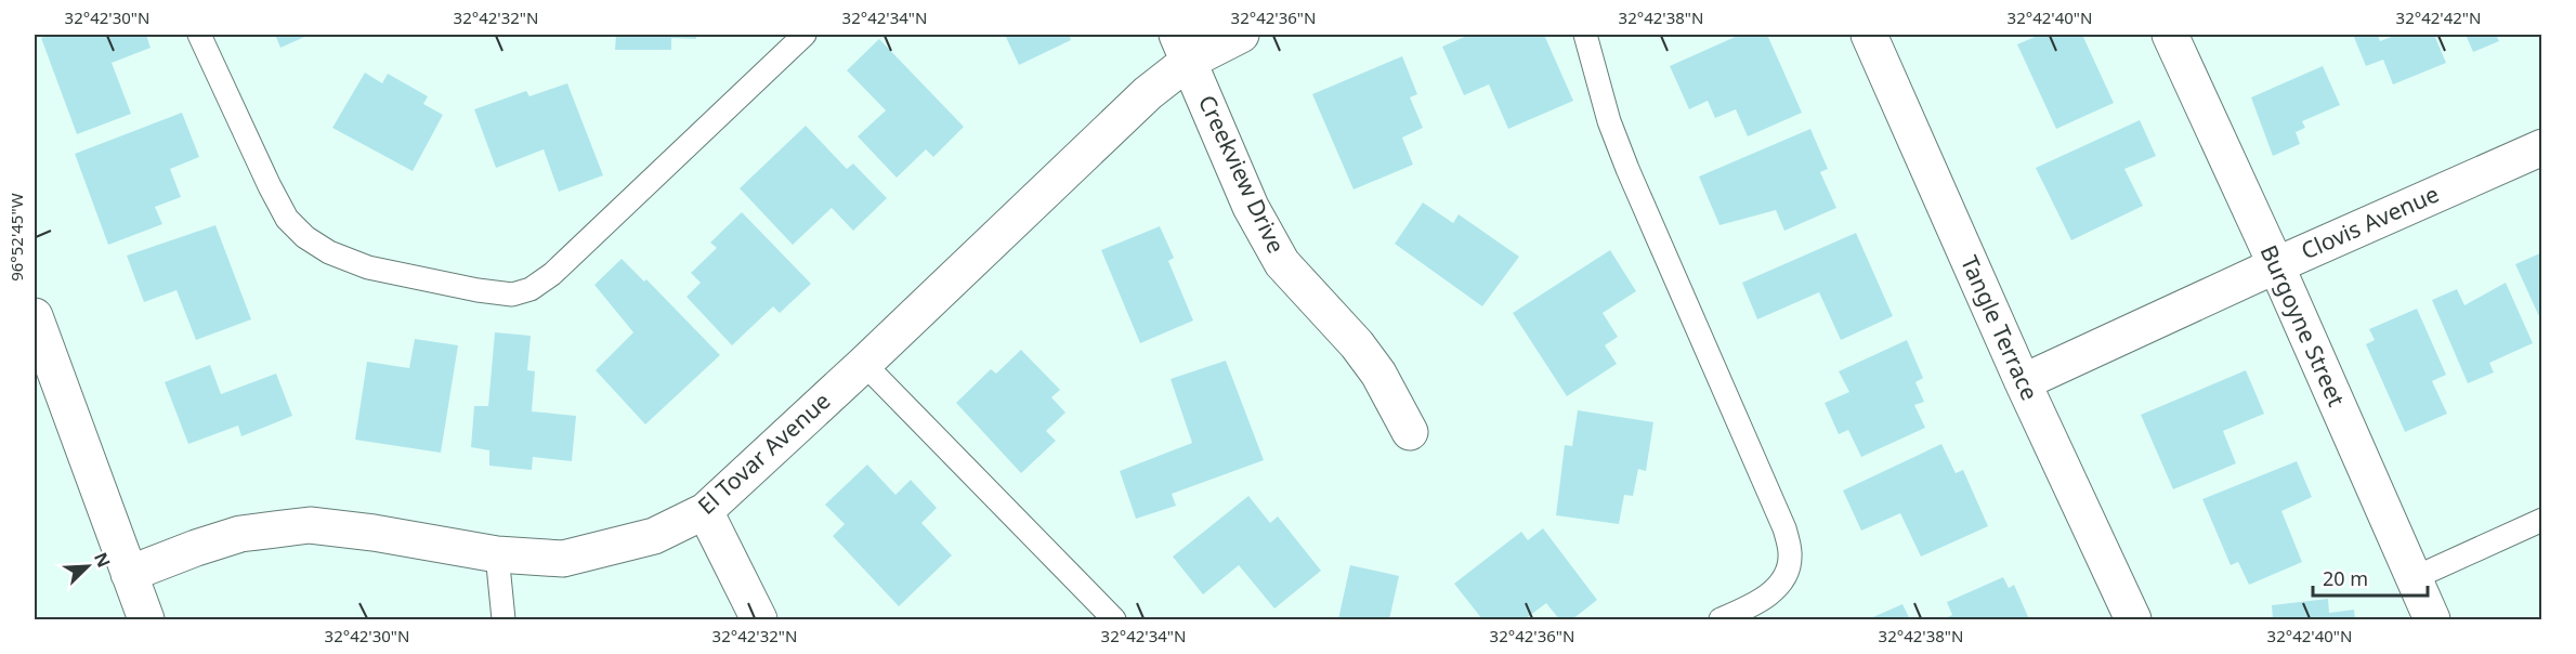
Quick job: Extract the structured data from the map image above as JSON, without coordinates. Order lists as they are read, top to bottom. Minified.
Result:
{"streets":{"street":["Creekview Drive","Clovis Avenue","Burgoyne Street","Tangle Terrace","El Tovar Avenue"]},"crossings":[["Creekview Drive","El Tovar Avenue"],["Clovis Avenue","Burgoyne Street"],["Clovis Avenue","Tangle Terrace"]],"scale_bar":"20 m","north":"top right","coordinates":["32°42'30\"N","32°42'32\"N","32°42'34\"N","32°42'36\"N","32°42'38\"N","32°42'40\"N","32°42'42\"N","96°52'45\"W"]}
